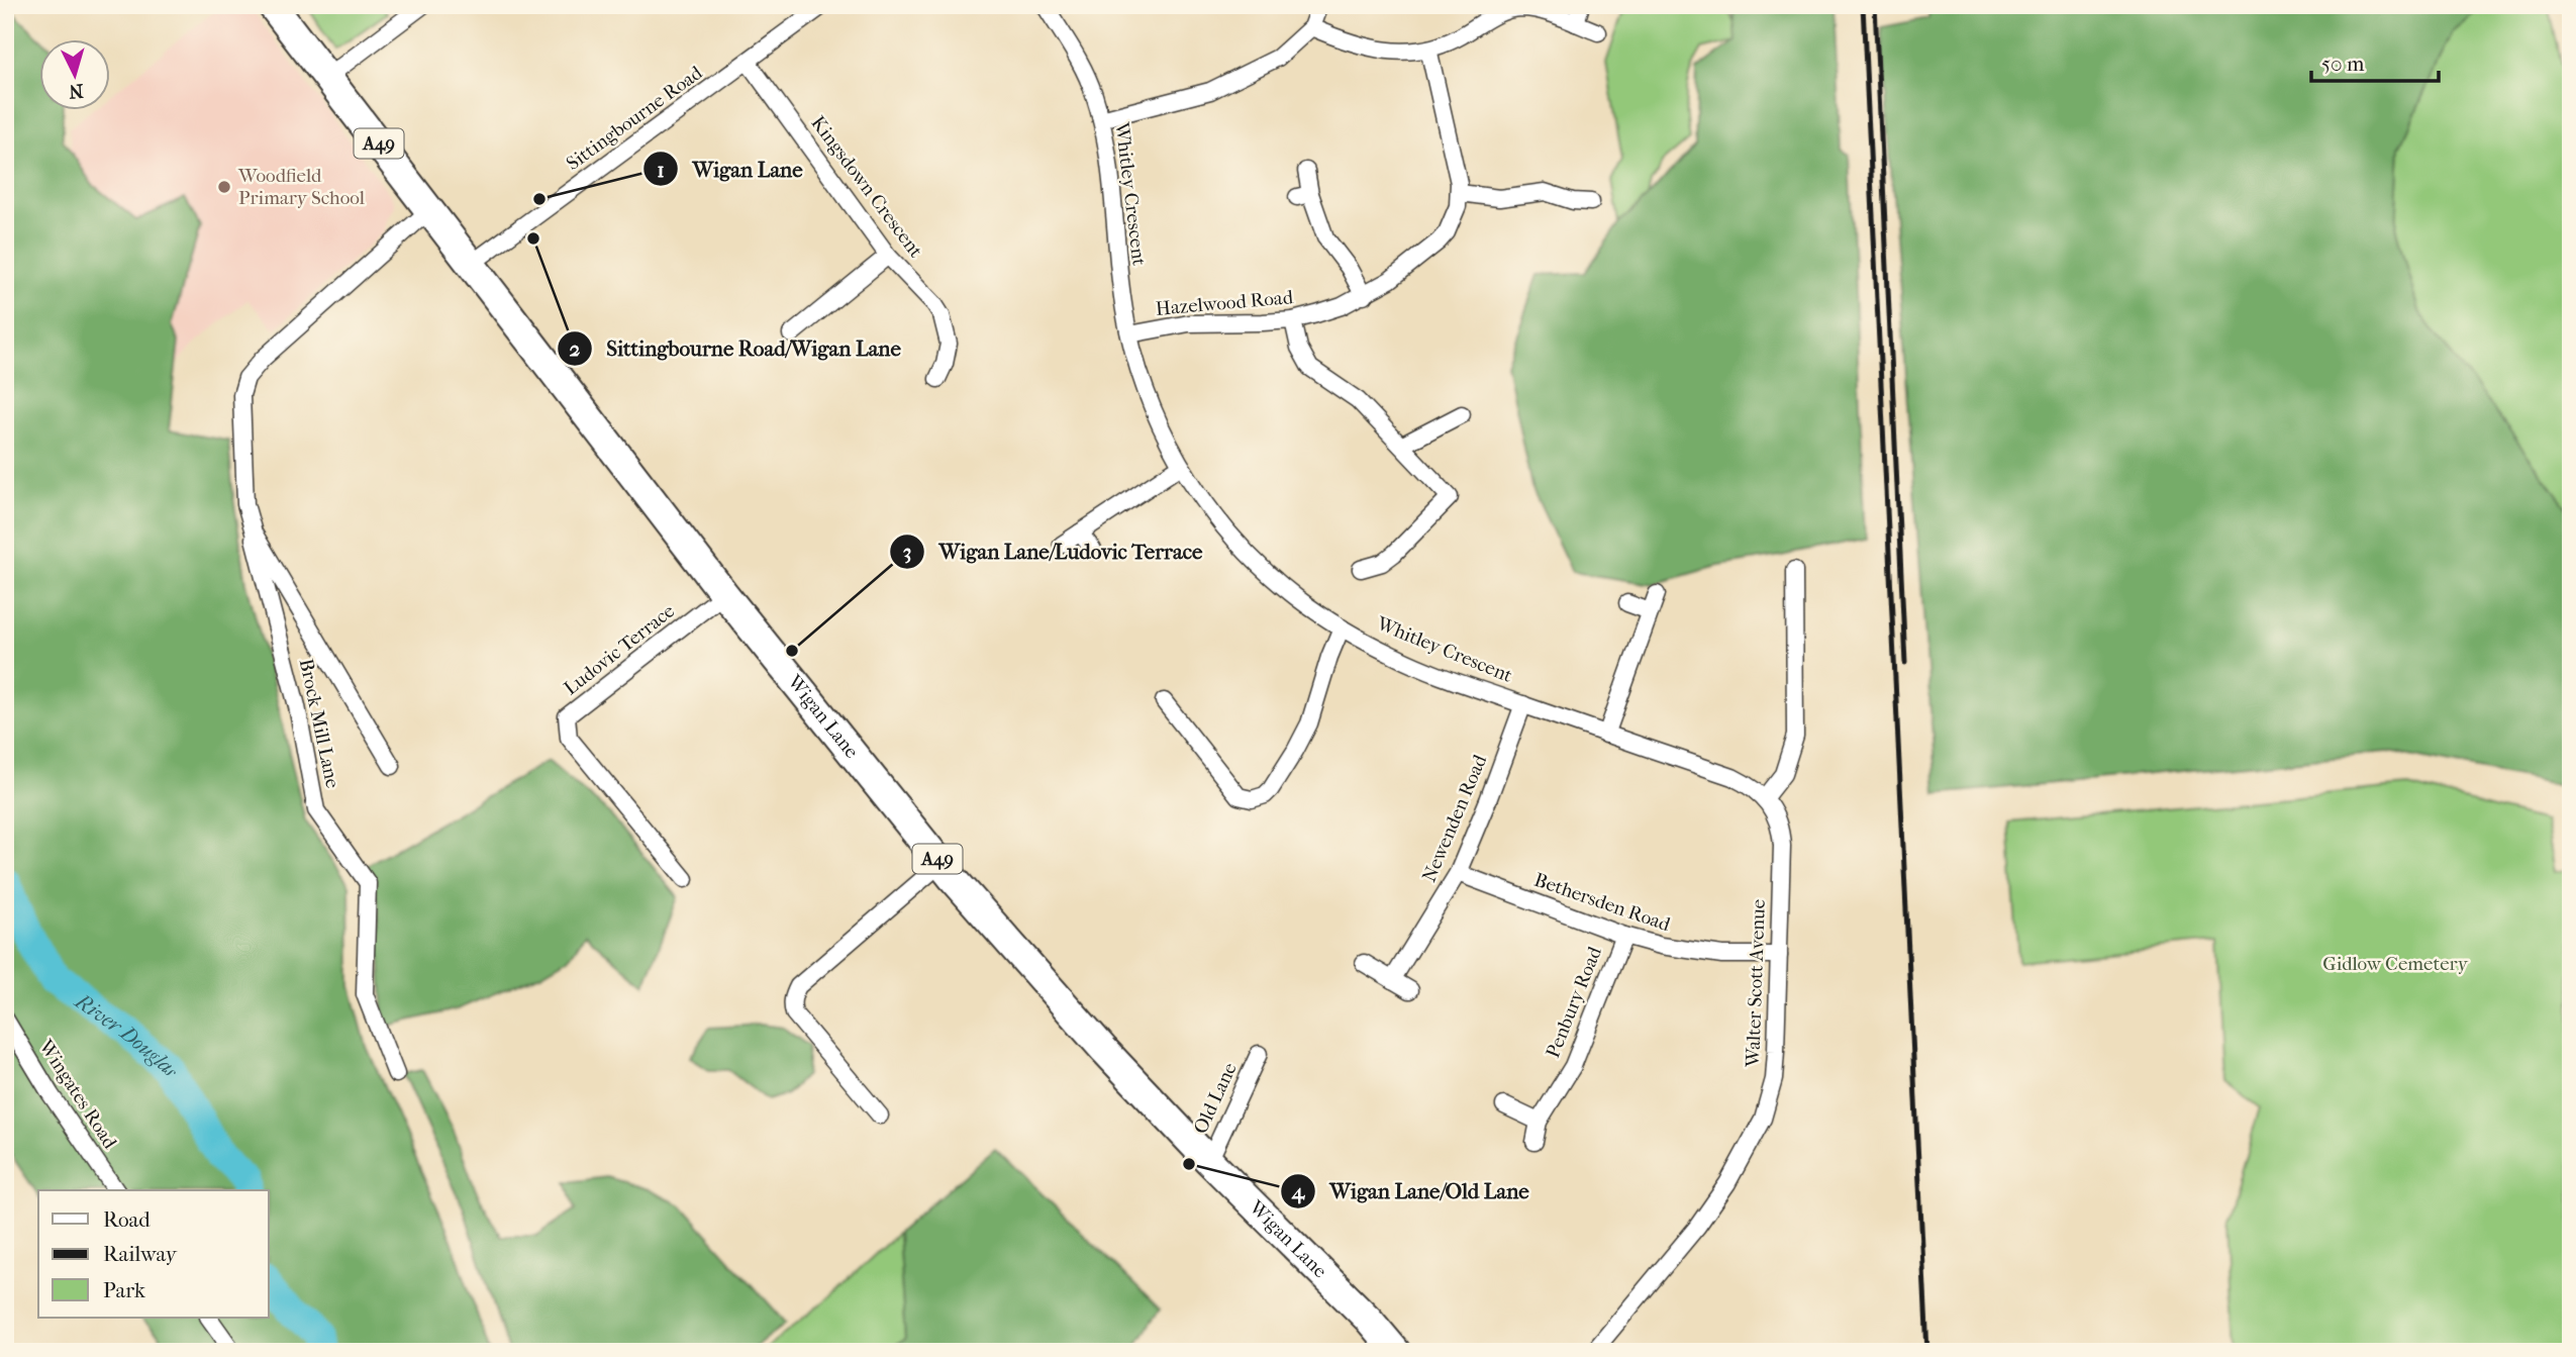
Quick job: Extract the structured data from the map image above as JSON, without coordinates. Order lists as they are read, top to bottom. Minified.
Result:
{"streets":{"highway":["A49","Wigan Lane"],"street":["Sittingbourne Road","Kingsdown Crescent","Whitley Crescent","Hazelwood Road","Ludovic Terrace","Brock Mill Lane","Newenden Road","Bethersden Road","Walter Scott Avenue","Penbury Road","Wingates Road","Old Lane"]},"crossings":[["Sittingbourne Road","Kingsdown Crescent"],["Sittingbourne Road","Wigan Lane"],["Whitley Crescent","Hazelwood Road"],["Whitley Crescent","Newenden Road"],["Whitley Crescent","Walter Scott Avenue"],["Ludovic Terrace","Wigan Lane"],["Wigan Lane","Brock Mill Lane"],["Wigan Lane","Old Lane"],["Newenden Road","Bethersden Road"],["Bethersden Road","Walter Scott Avenue"],["Bethersden Road","Penbury Road"]],"water":["River Douglas"],"parks":["Gidlow Cemetery"],"places":["Woodfield Primary School","Wigan Lane","Sittingbourne Road/Wigan Lane","Wigan Lane/Ludovic Terrace","Wigan Lane/Old Lane"],"legend":["Road","Railway","Park"],"scale_bar":"50 m","north":"bottom"}
